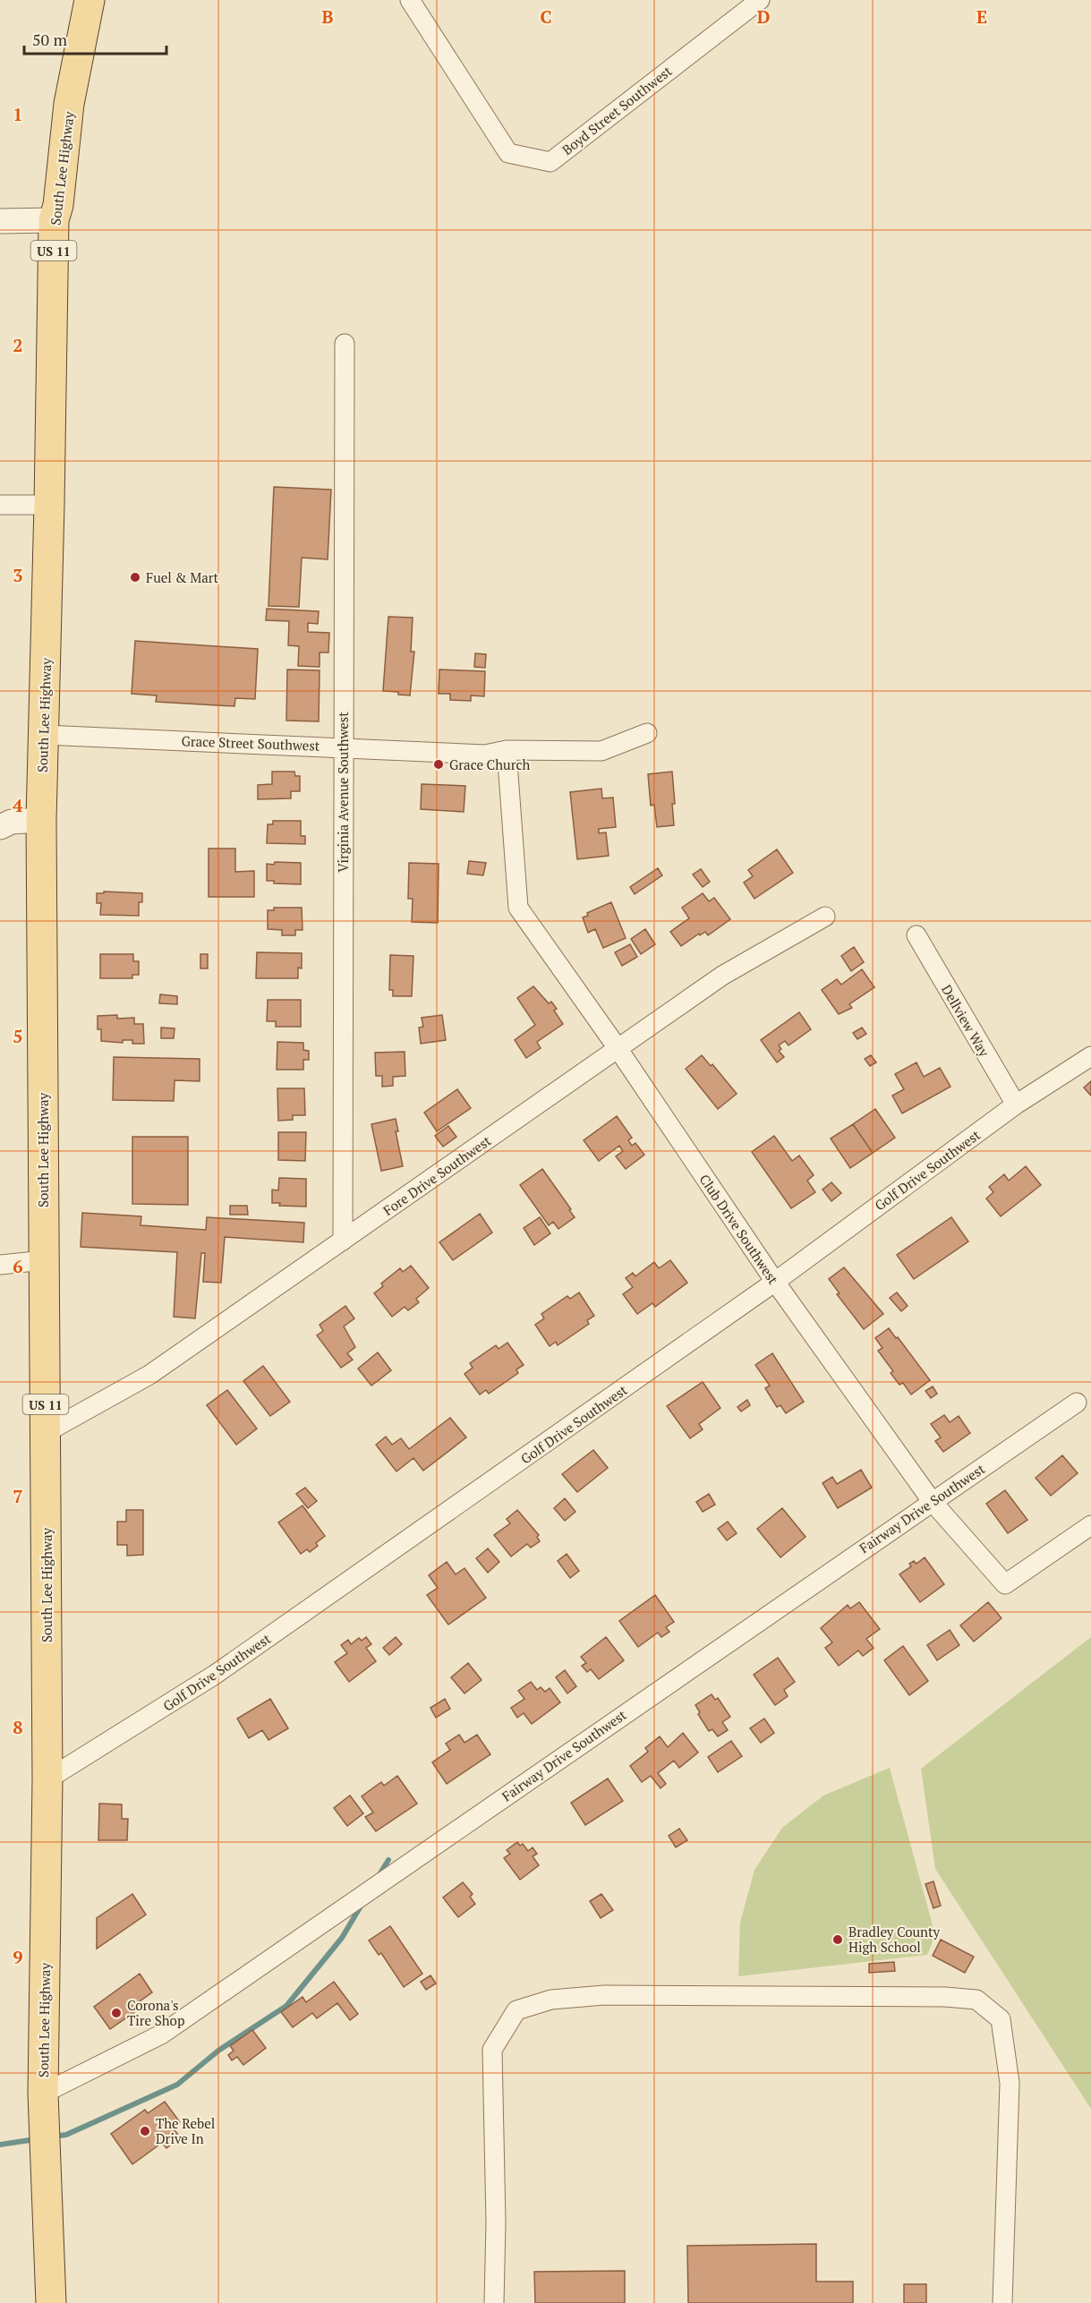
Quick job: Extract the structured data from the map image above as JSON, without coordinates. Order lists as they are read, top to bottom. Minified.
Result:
{"streets":{"main road":["South Lee Highway","US 11"],"street":["Boyd Street Southwest","Grace Street Southwest","Virginia Avenue Southwest","Dellview Way","Golf Drive Southwest","Fore Drive Southwest","Club Drive Southwest","Fairway Drive Southwest"]},"crossings":[["South Lee Highway","Grace Street Southwest"],["South Lee Highway","Golf Drive Southwest"],["South Lee Highway","Fore Drive Southwest"],["South Lee Highway","Fairway Drive Southwest"],["Grace Street Southwest","Virginia Avenue Southwest"],["Grace Street Southwest","Club Drive Southwest"],["Virginia Avenue Southwest","Fore Drive Southwest"],["Dellview Way","Golf Drive Southwest"],["Golf Drive Southwest","Club Drive Southwest"],["Fore Drive Southwest","Club Drive Southwest"],["Club Drive Southwest","Fairway Drive Southwest"]],"places":["Fuel & Mart","Grace Church","Bradley County High School","Corona's Tire Shop","The Rebel Drive In"],"scale_bar":"50 m","grid":{"columns":["B","C","D","E"],"rows":["1","2","3","4","5","6","7","8","9"]}}
